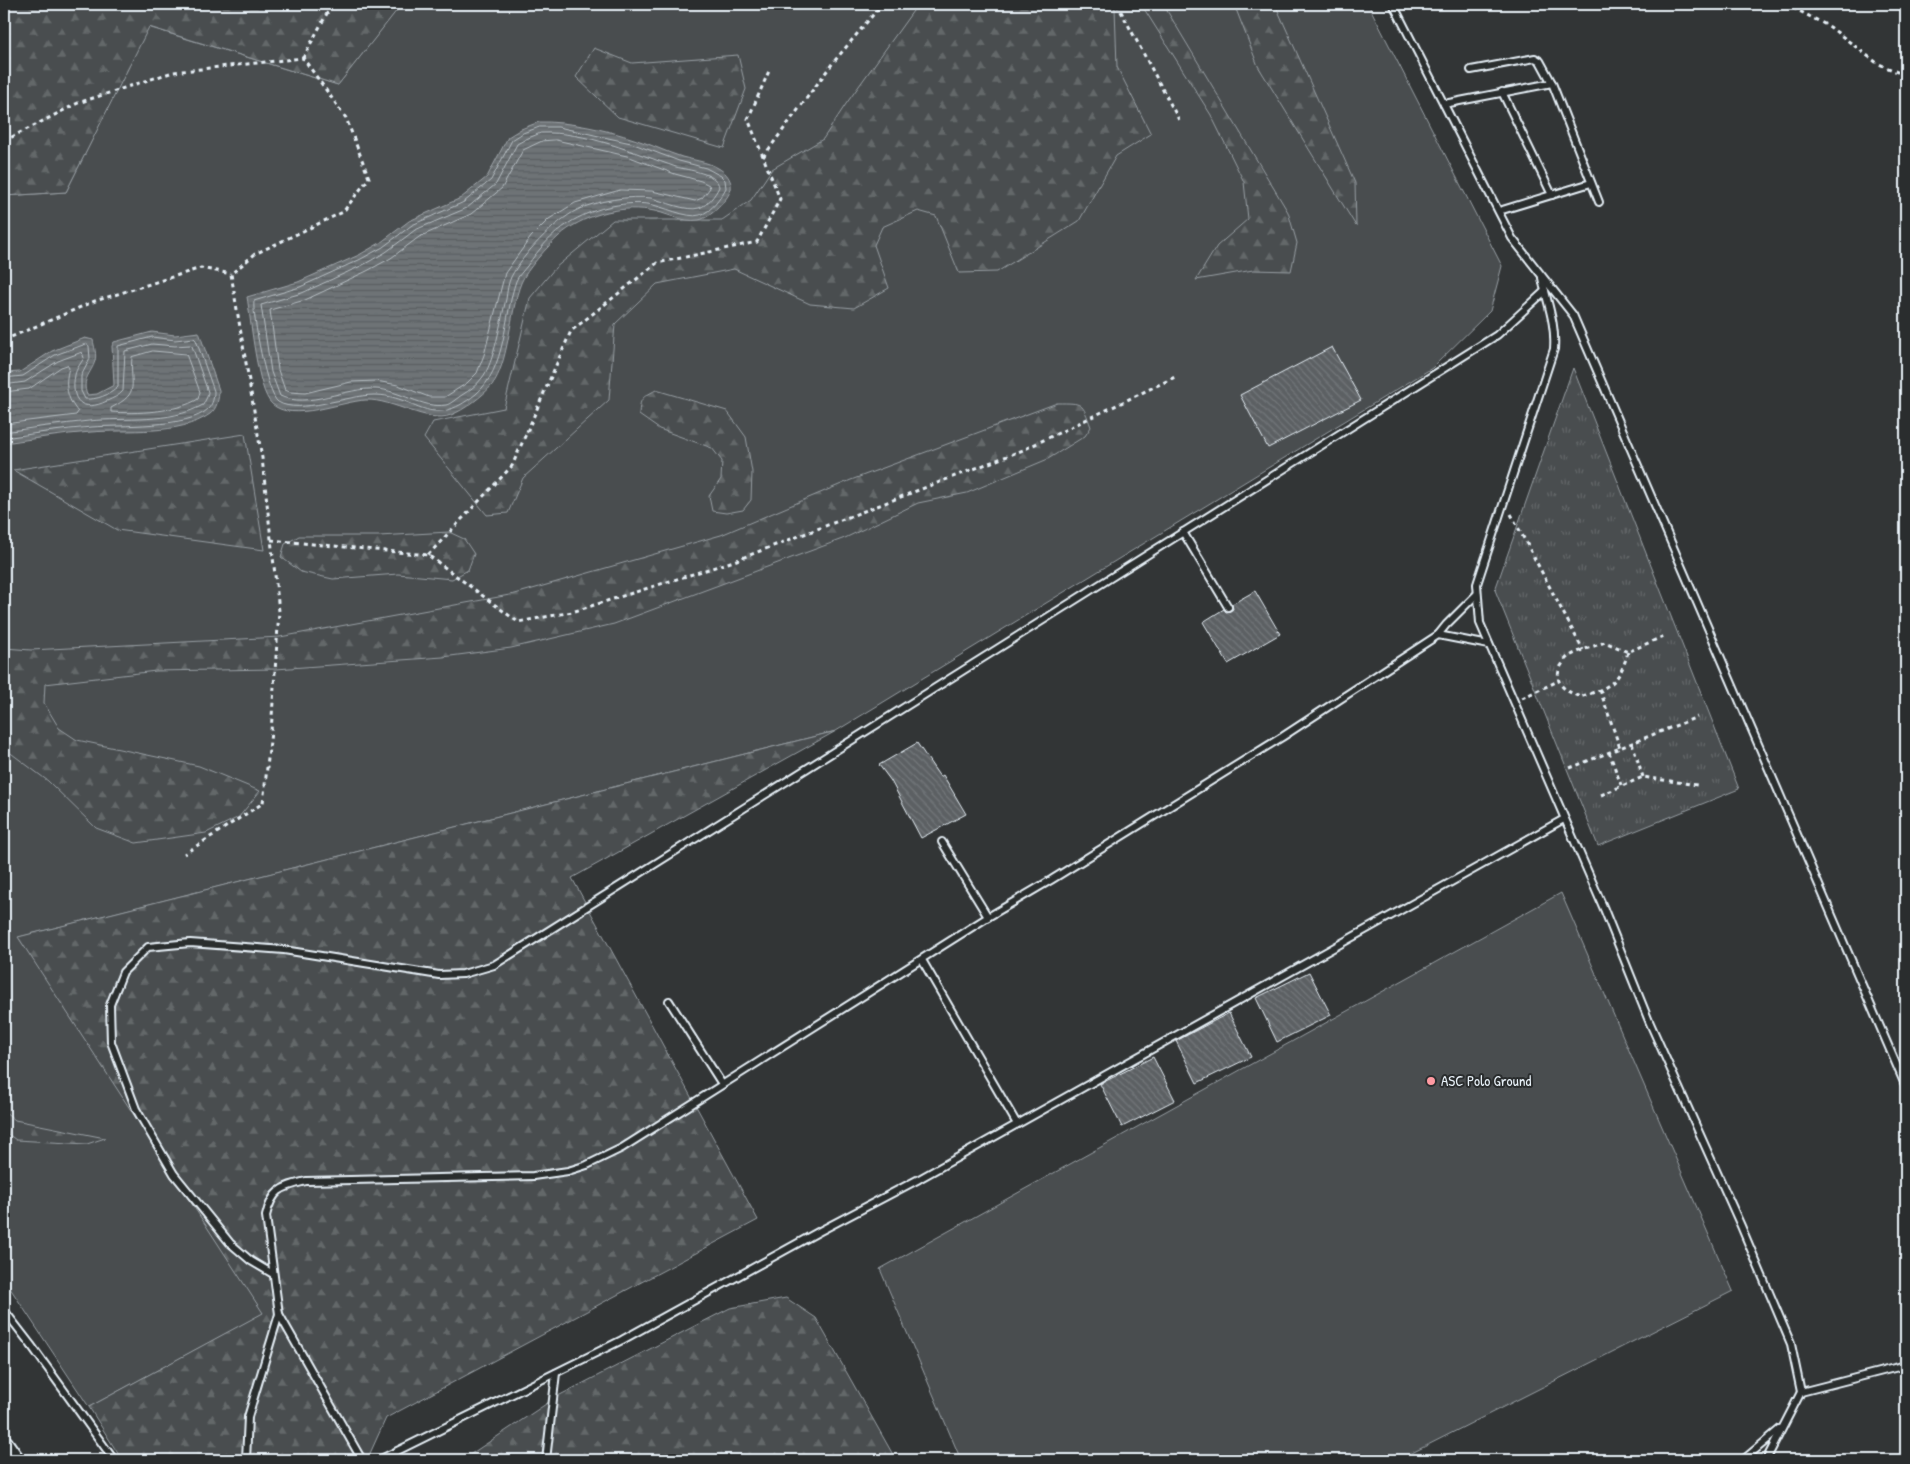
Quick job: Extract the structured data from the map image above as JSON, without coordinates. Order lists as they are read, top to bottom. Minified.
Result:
{"places":["ASC Polo Ground"]}
